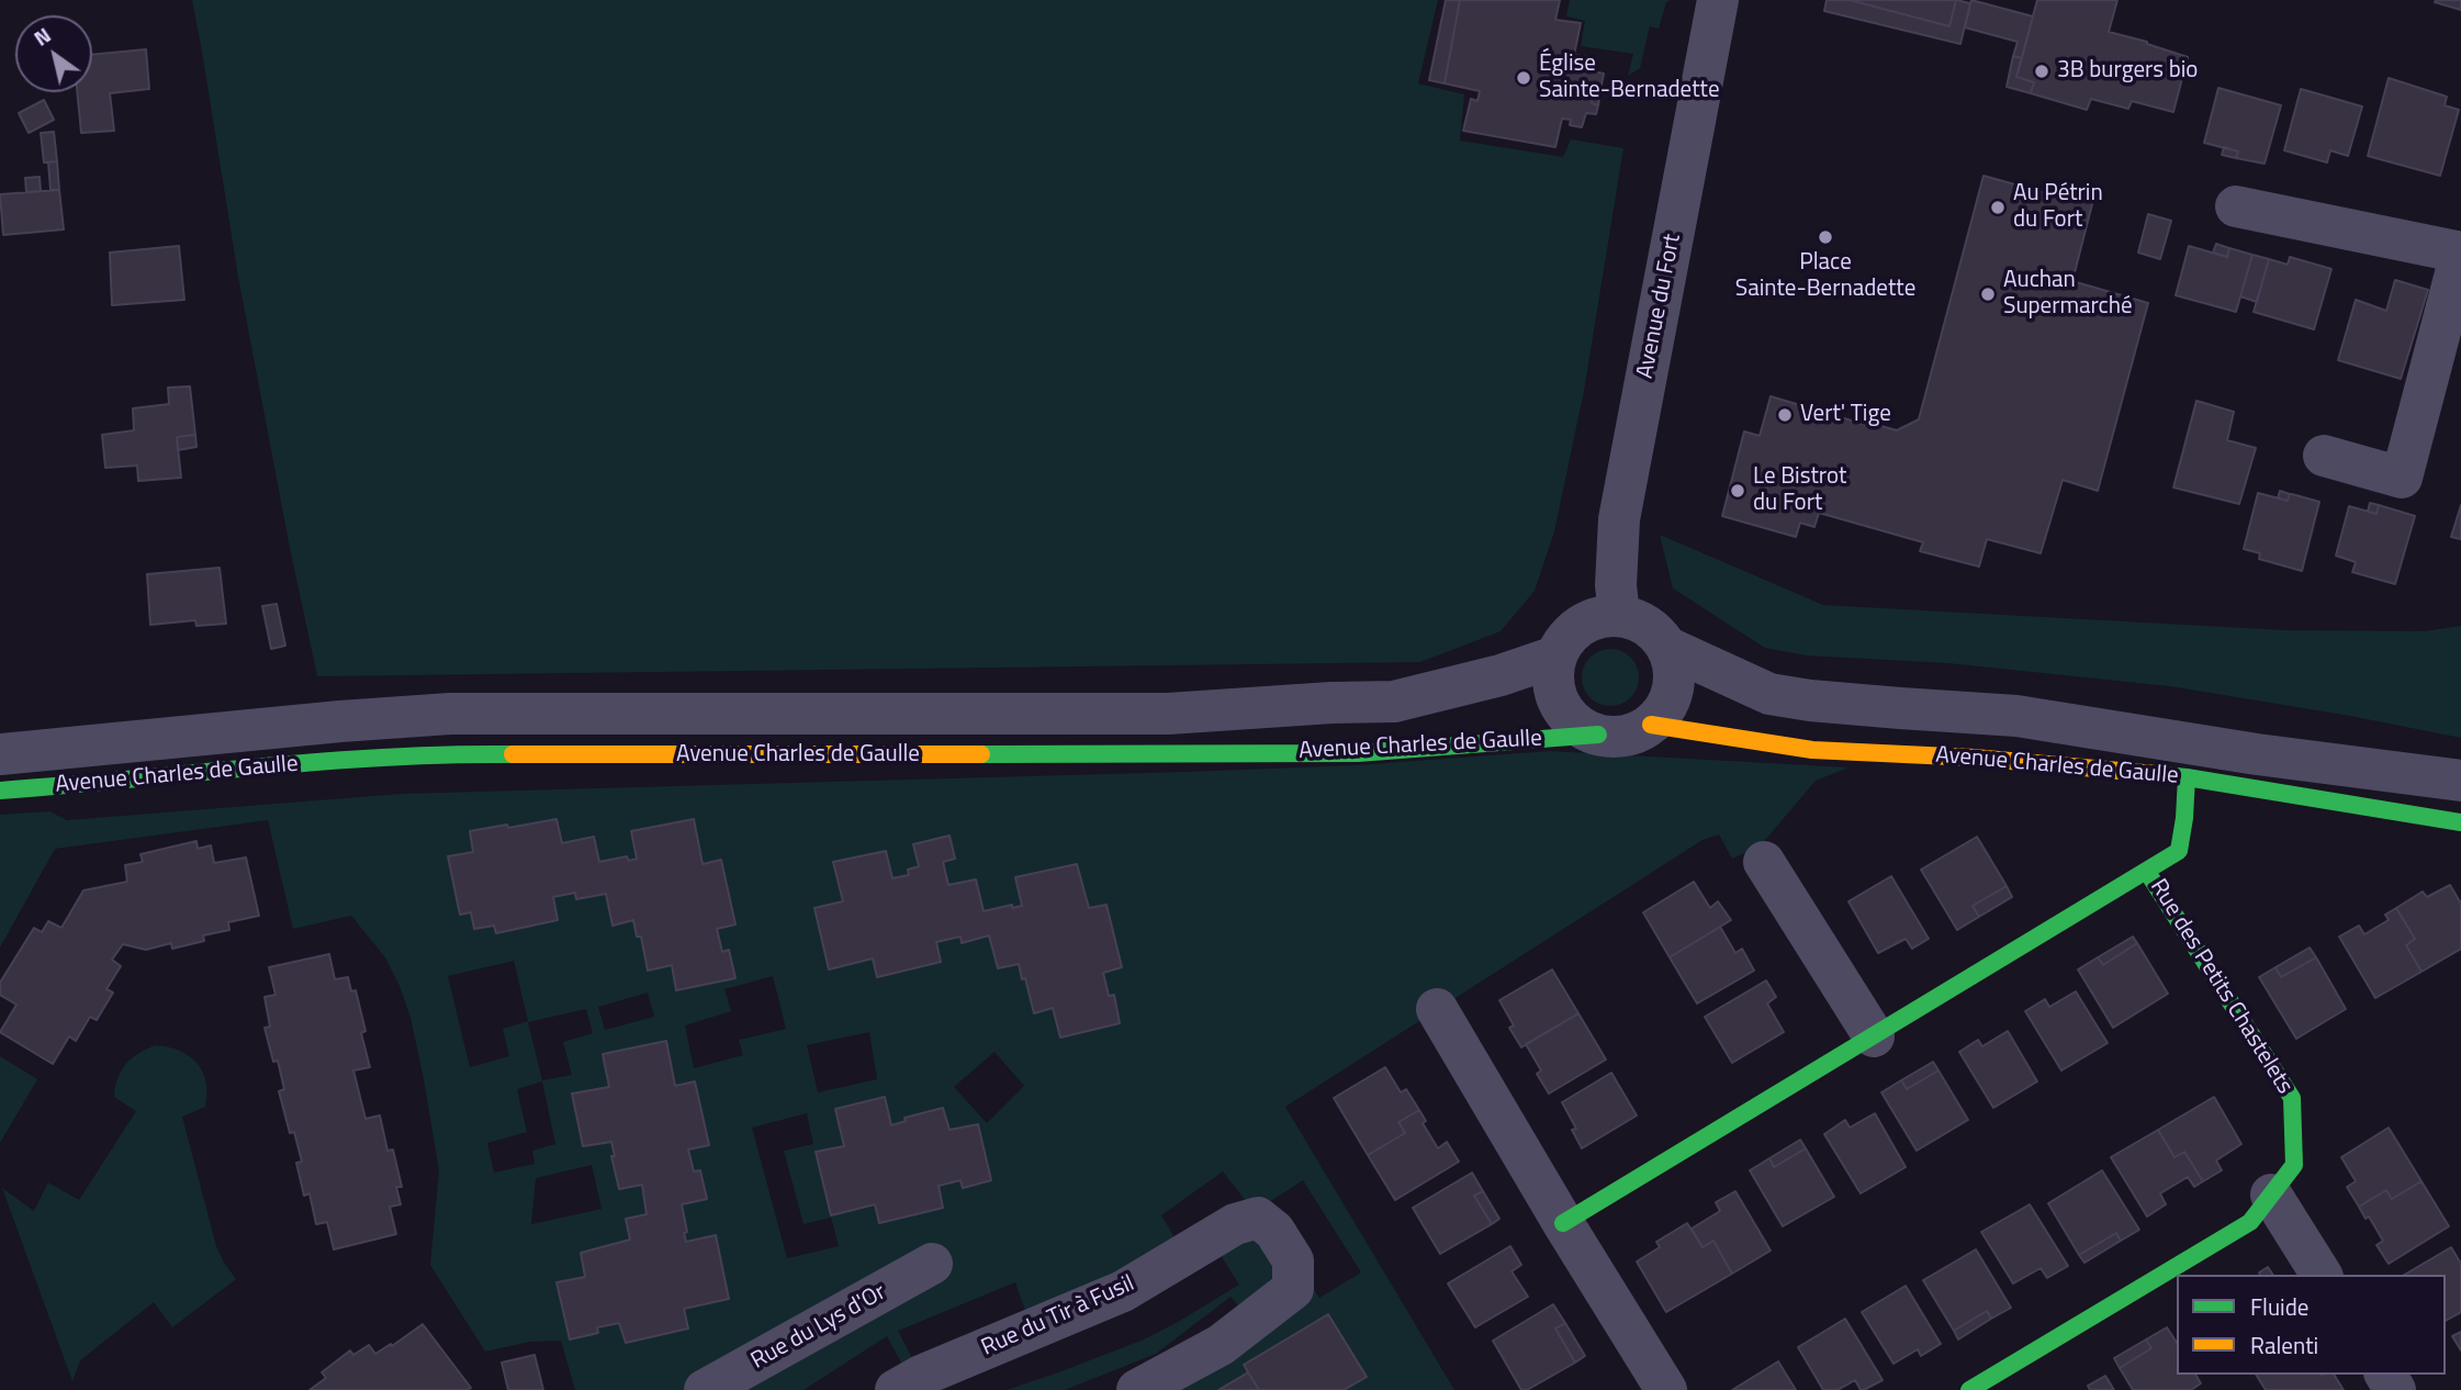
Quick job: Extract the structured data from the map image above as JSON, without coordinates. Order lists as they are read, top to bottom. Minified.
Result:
{"streets":{"street":["Avenue du Fort","Avenue Charles de Gaulle","Rue des Petits Chastelets","Rue du Tir à Fusil","Rue du Lys d'Or"]},"crossings":[["Avenue du Fort","Avenue Charles de Gaulle"],["Avenue Charles de Gaulle","Rue des Petits Chastelets"]],"places":["3B burgers bio","Église Sainte-Bernadette","Au Pétrin du Fort","Place Sainte-Bernadette","Auchan Supermarché","Vert' Tige","Le Bistrot du Fort"],"legend":["Fluide","Ralenti"],"north":"top left"}
